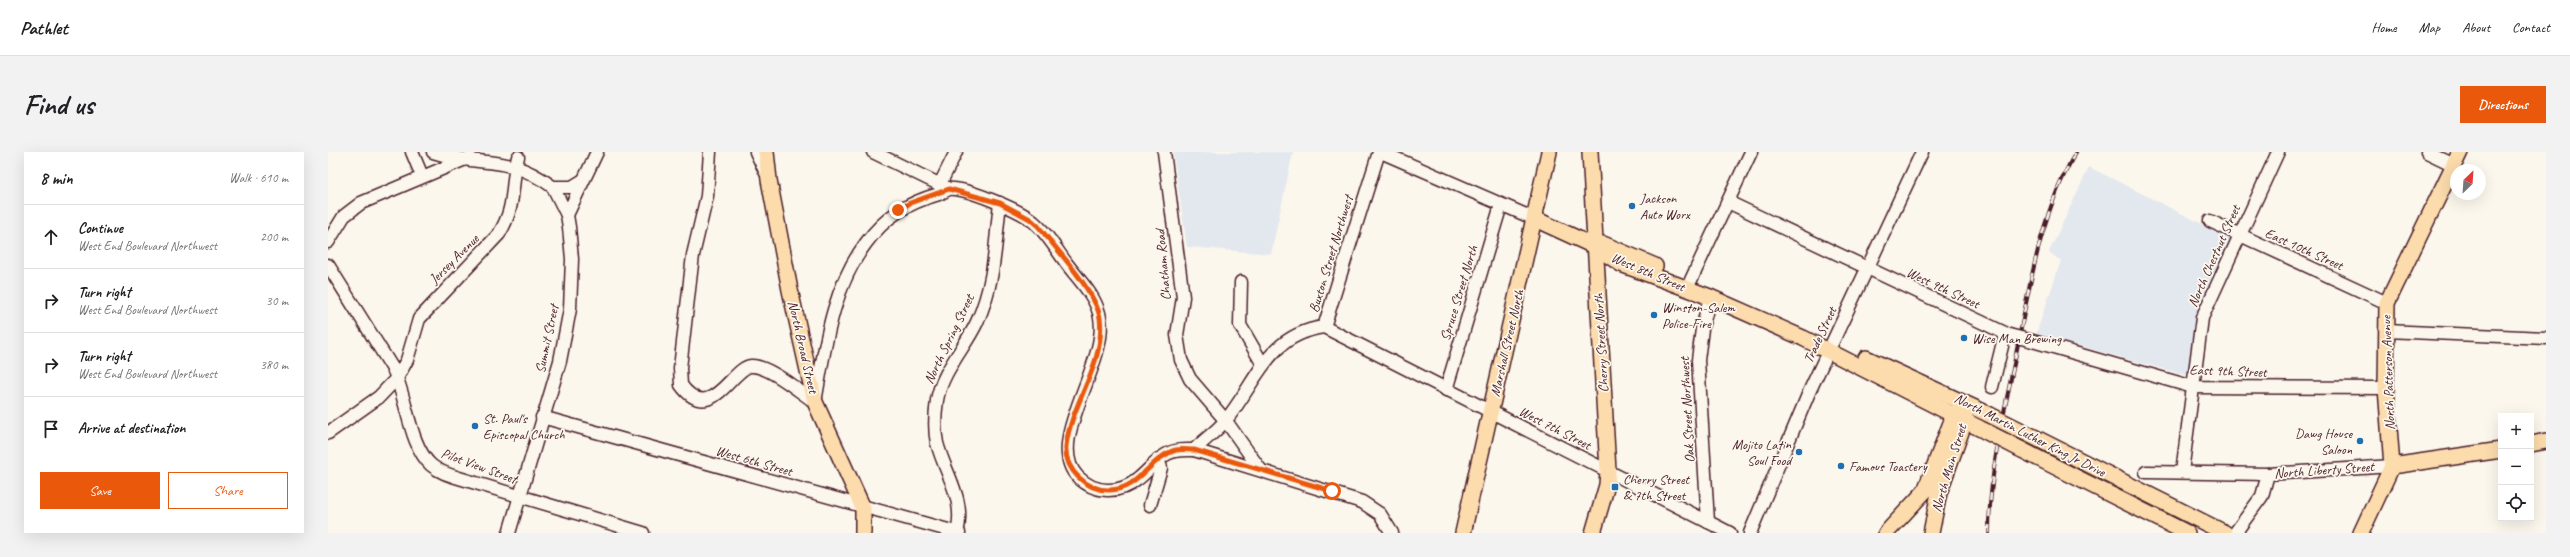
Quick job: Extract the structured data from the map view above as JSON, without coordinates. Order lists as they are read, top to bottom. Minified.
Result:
{"streets":{"main road":["West 8th Street","Marshall Street North","Cherry Street North","North Broad Street","North Patterson Avenue","North Martin Luther King Jr Drive","North Main Street","North Liberty Street"],"street":["East 10th Street","Buxton Street Northwest","North Chestnut Street","Jersey Avenue","Chatham Road","West 9th Street","Spruce Street North","Trade Street","Summit Street","North Spring Street","East 9th Street","Oak Street Northwest","West 7th Street","West 6th Street","Pilot View Street"]},"crossings":[["East 10th Street","North Chestnut Street"],["East 10th Street","North Patterson Avenue"],["Buxton Street Northwest","Chatham Road"],["Buxton Street Northwest","West 8th Street"],["Buxton Street Northwest","West 7th Street"],["North Chestnut Street","East 9th Street"],["North Chestnut Street","North Liberty Street"],["Jersey Avenue","Summit Street"],["Jersey Avenue","Pilot View Street"],["West 8th Street","Spruce Street North"],["West 8th Street","Trade Street"],["West 8th Street","Marshall Street North"],["West 8th Street","Cherry Street North"],["West 8th Street","Oak Street Northwest"],["West 8th Street","North Martin Luther King Jr Drive"],["West 9th Street","Trade Street"],["West 9th Street","East 9th Street"],["Spruce Street North","West 7th Street"],["Trade Street","North Martin Luther King Jr Drive"],["Summit Street","West 6th Street"],["Summit Street","Pilot View Street"],["North Spring Street","West 6th Street"],["Marshall Street North","West 7th Street"],["Cherry Street North","West 7th Street"],["North Broad Street","West 6th Street"],["East 9th Street","North Patterson Avenue"],["North Patterson Avenue","North Liberty Street"],["Oak Street Northwest","West 7th Street"],["North Martin Luther King Jr Drive","North Main Street"]],"places":{"other":["Jackson Auto Worx","Winston-Salem Police-Fire","Wise Man Brewing","St. Paul's Episcopal Church","Dawg House Saloon","Mojito Latin Soul Food","Famous Toastery"],"transit":["Cherry Street & 7th Street"]},"north":"top right","page":{"header":"Pathlet","nav":["Home","Map","About","Contact"],"buttons":["Directions",["Save","Share"]],"title":"Find us","heading":["8 min","Walk · 610 m"],"list":[["Continue","West End Boulevard Northwest","200 m"],["Turn right","West End Boulevard Northwest","30 m"],["Turn right","West End Boulevard Northwest","380 m"],"Arrive at destination"],"map_buttons":["+","−"]}}
